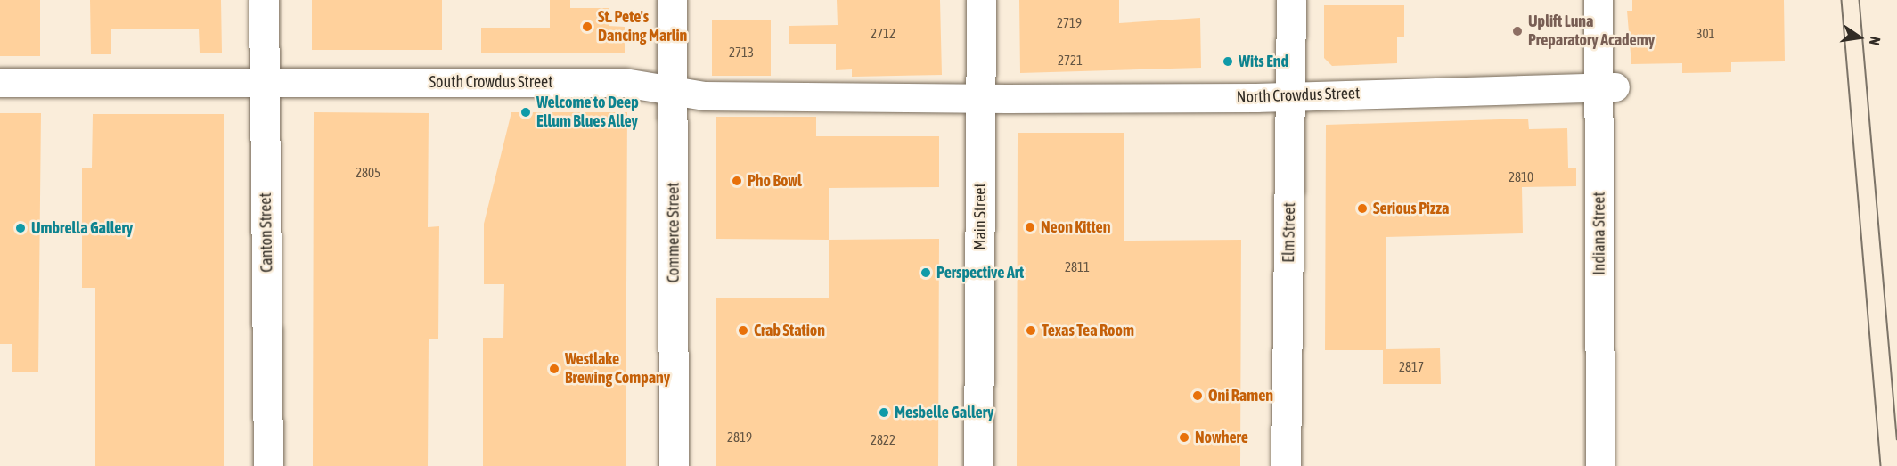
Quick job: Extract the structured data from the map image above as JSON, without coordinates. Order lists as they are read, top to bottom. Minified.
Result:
{"streets":{"main road":["Main Street","Canton Street","Commerce Street","Elm Street"],"street":["South Crowdus Street","North Crowdus Street","Indiana Street"]},"crossings":[["South Crowdus Street","North Crowdus Street"],["South Crowdus Street","Main Street"],["South Crowdus Street","Canton Street"],["South Crowdus Street","Commerce Street"],["North Crowdus Street","Main Street"],["North Crowdus Street","Elm Street"],["North Crowdus Street","Indiana Street"]],"places":["St. Pete's Dancing Marlin","Uplift Luna Preparatory Academy","Wits End","Welcome to Deep Ellum Blues Alley","Pho Bowl","Serious Pizza","Neon Kitten","Umbrella Gallery","Perspective Art","Crab Station","Texas Tea Room","Westlake Brewing Company","Oni Ramen","Mesbelle Gallery","Nowhere"],"house_numbers":["2719","2712","301","2713","2721","2805","2810","2811","2817","2819","2822"],"north":"right"}
